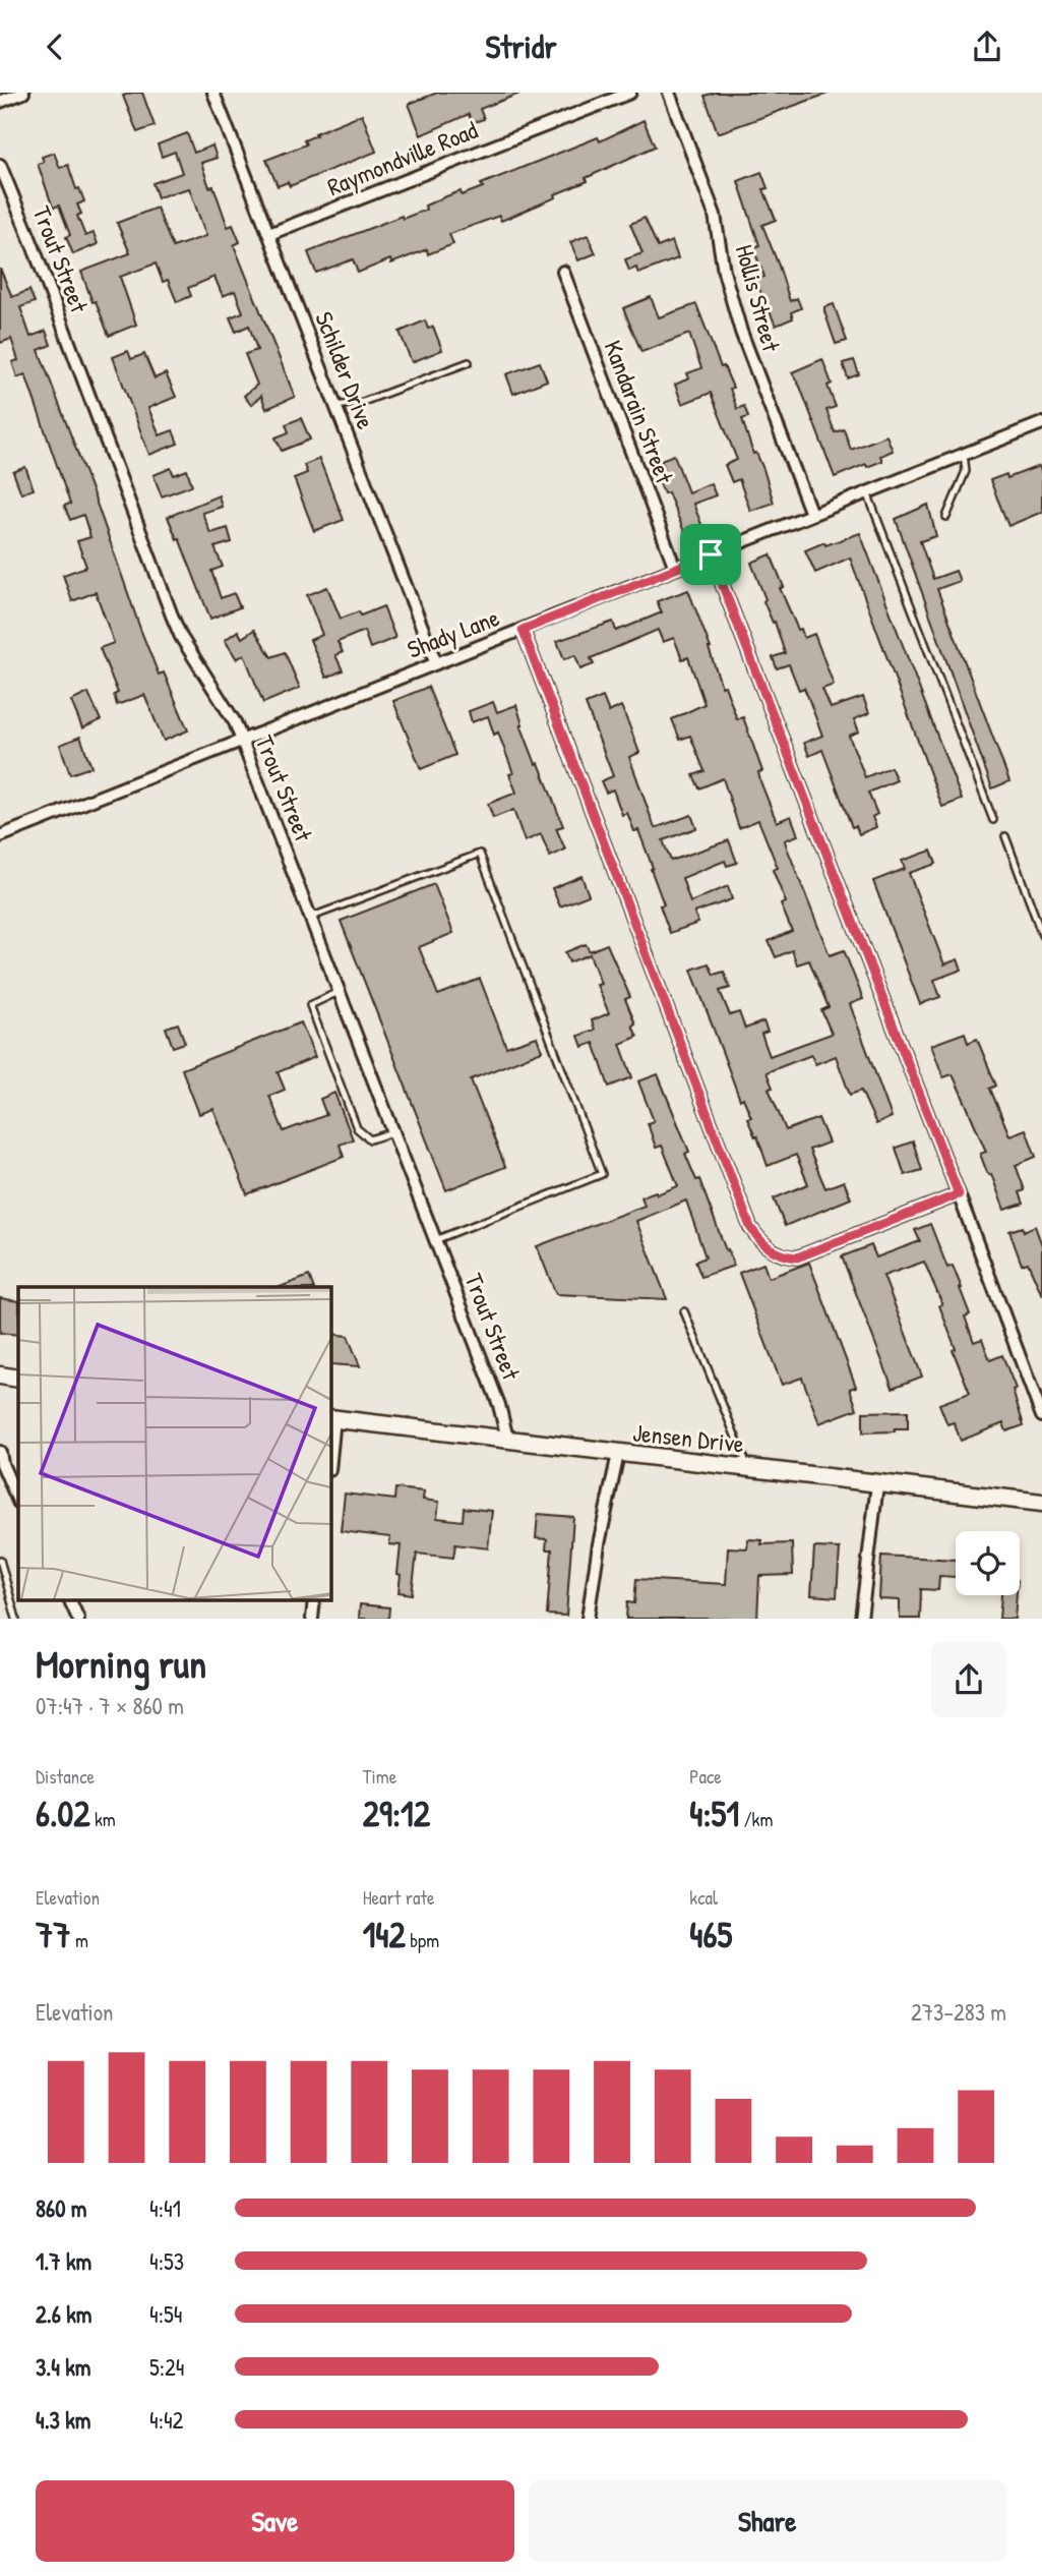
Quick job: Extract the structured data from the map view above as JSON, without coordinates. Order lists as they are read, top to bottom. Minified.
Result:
{"streets":{"main road":["Jensen Drive"],"street":["Raymondville Road","Trout Street","Hollis Street","Schilder Drive","Kandarain Street","Shady Lane"]},"crossings":[["Raymondville Road","Schilder Drive"],["Trout Street","Shady Lane"],["Trout Street","Jensen Drive"],["Hollis Street","Shady Lane"],["Schilder Drive","Shady Lane"],["Kandarain Street","Shady Lane"]],"page":{"header":"Stridr","heading":["Morning run","07:47 · 7 × 860 m"],"stats":[["Distance","6.02 km"],["Time","29:12"],["Pace","4:51 /km"],["Elevation","77 m"],["Heart rate","142 bpm"],["kcal","465"]],"chart":["Elevation","273–283 m"],"list":[{"name":"860 m","note":"4:41"},{"name":"1.7 km","note":"4:53"},{"name":"2.6 km","note":"4:54"},{"name":"3.4 km","note":"5:24"},{"name":"4.3 km","note":"4:42"}],"buttons":["Save","Share"]}}
